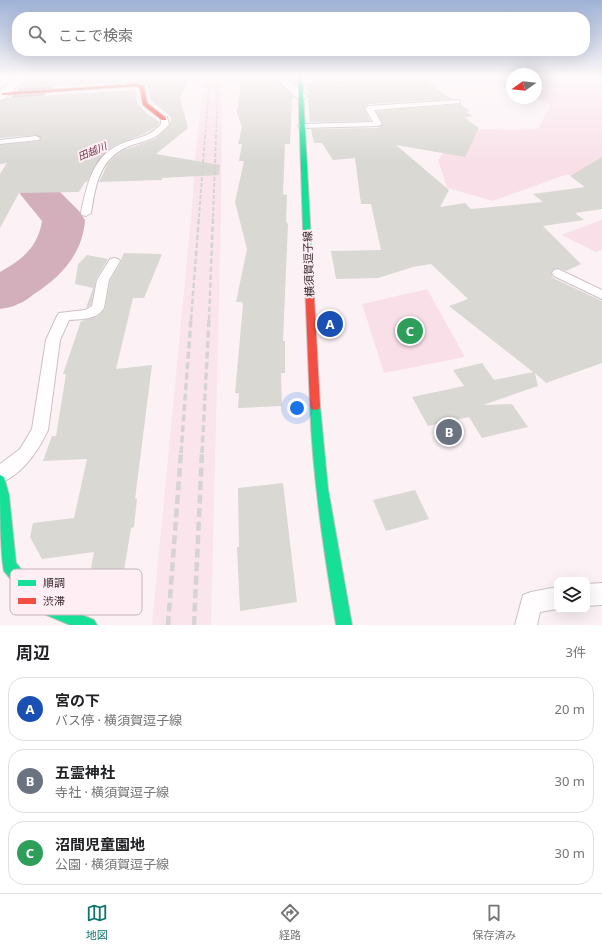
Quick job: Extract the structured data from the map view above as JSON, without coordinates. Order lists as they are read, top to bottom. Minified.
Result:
{"streets":{"main road":["横須賀逗子線"]},"water":["田越川"],"legend":["順調","渋滞"],"north":"left","page":{"search":"ここで検索","pins":["A","C","B"],"heading":["周辺","3件"],"list":[{"mark":"A","name":"宮の下","note":"バス停 · 横須賀逗子線","value":"20 m"},{"mark":"B","name":"五霊神社","note":"寺社 · 横須賀逗子線","value":"30 m"},{"mark":"C","name":"沼間児童園地","note":"公園 · 横須賀逗子線","value":"30 m"}],"nav":["地図","経路","保存済み"]}}
